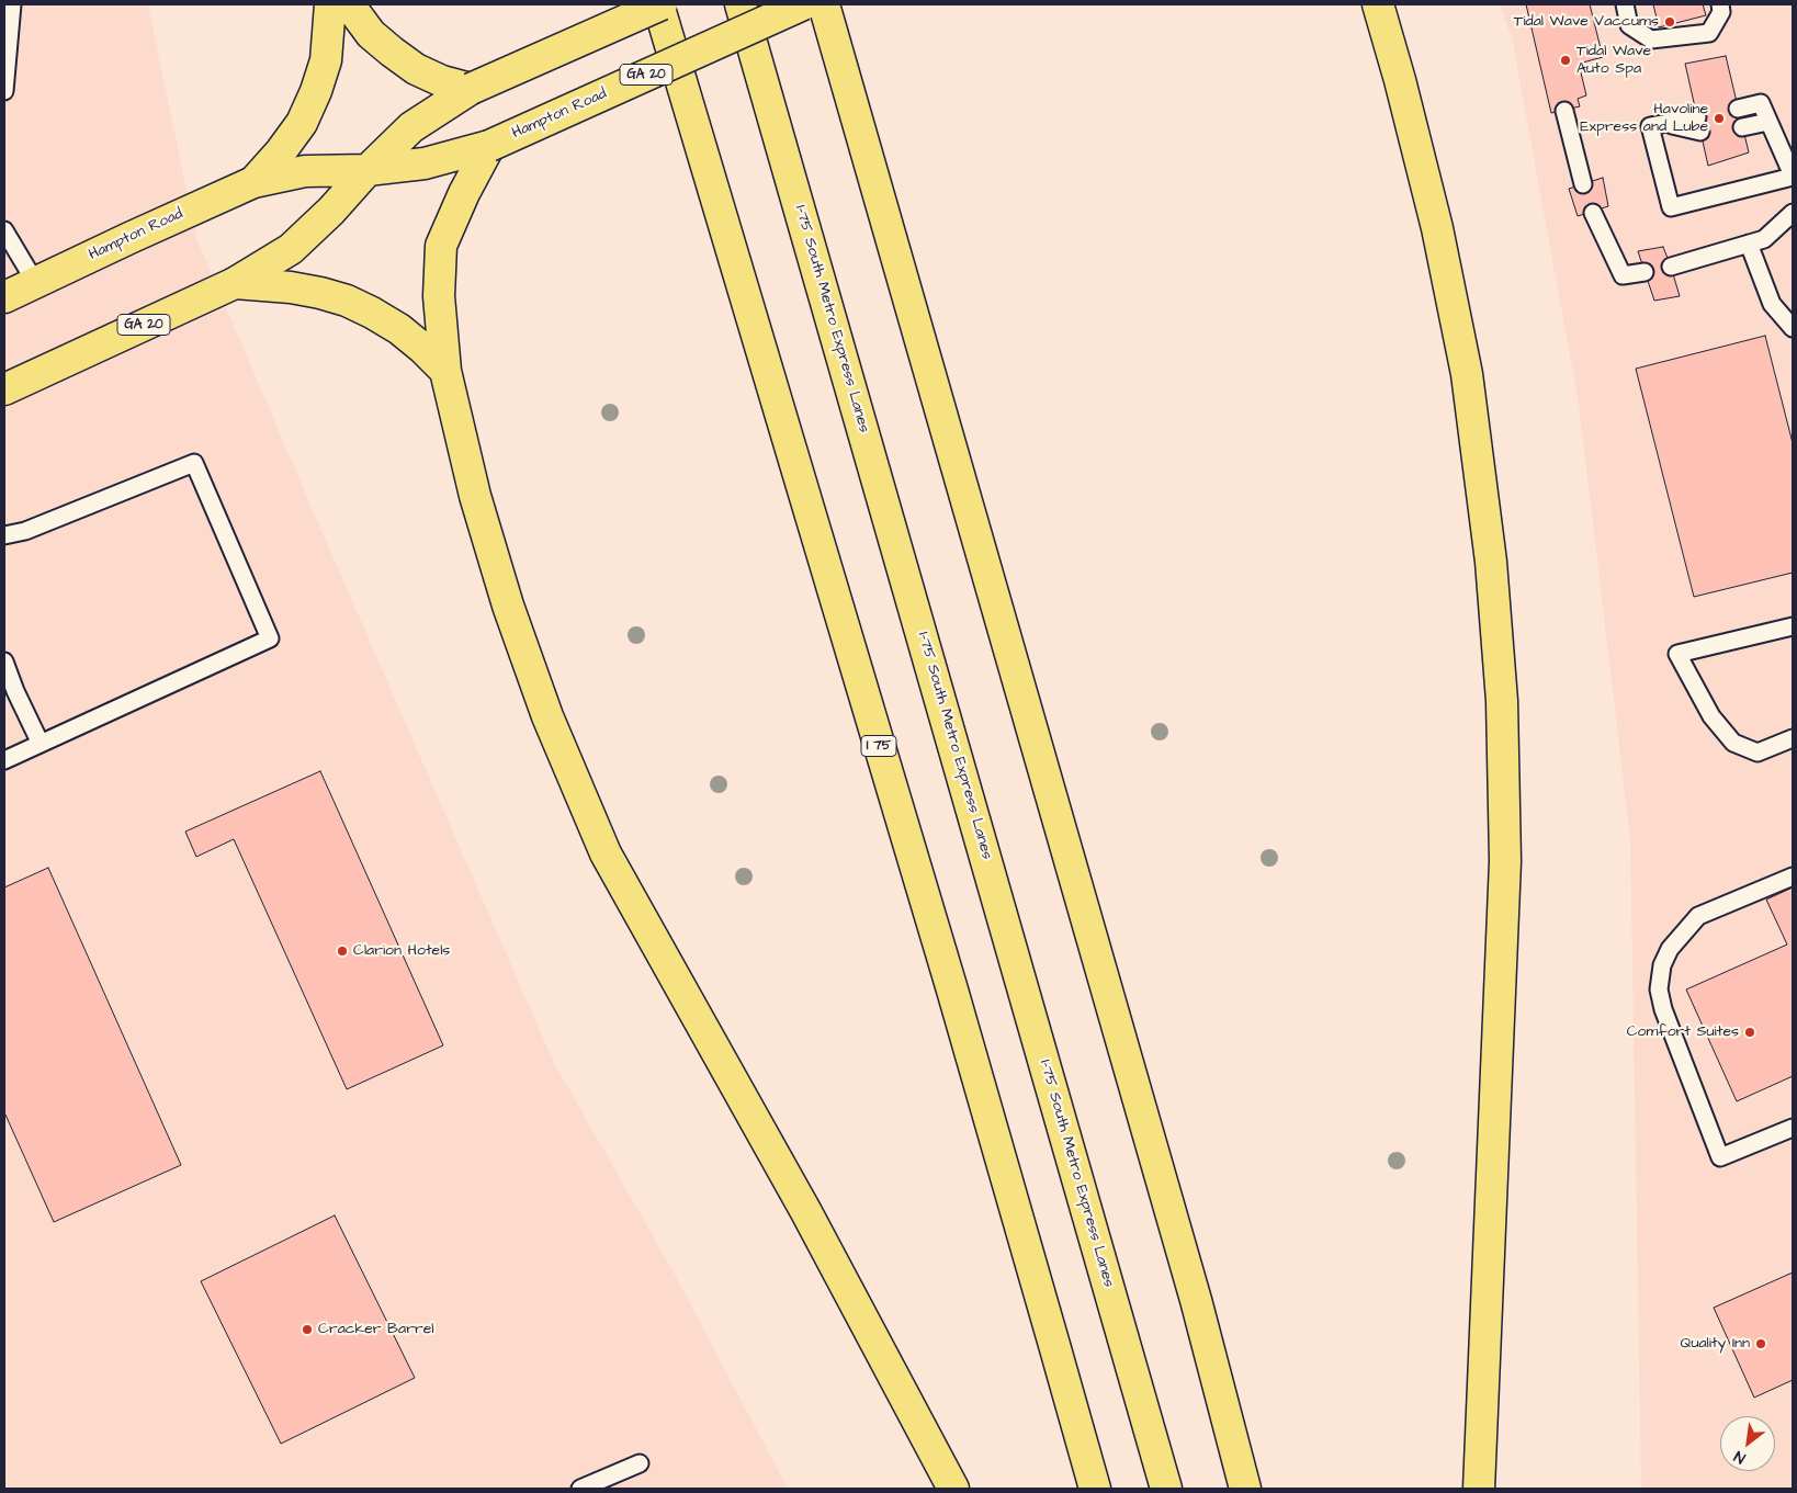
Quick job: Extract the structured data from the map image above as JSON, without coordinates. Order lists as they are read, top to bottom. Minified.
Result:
{"streets":{"main road":["GA 20","Hampton Road","I-75 South Metro Express Lanes","I 75"]},"crossings":[["GA 20","Hampton Road"],["GA 20","I 75"]],"places":["Tidal Wave Vaccums","Tidal Wave Auto Spa","Havoline Express and Lube","Clarion Hotels","Comfort Suites","Cracker Barrel","Quality Inn"],"north":"bottom left"}
